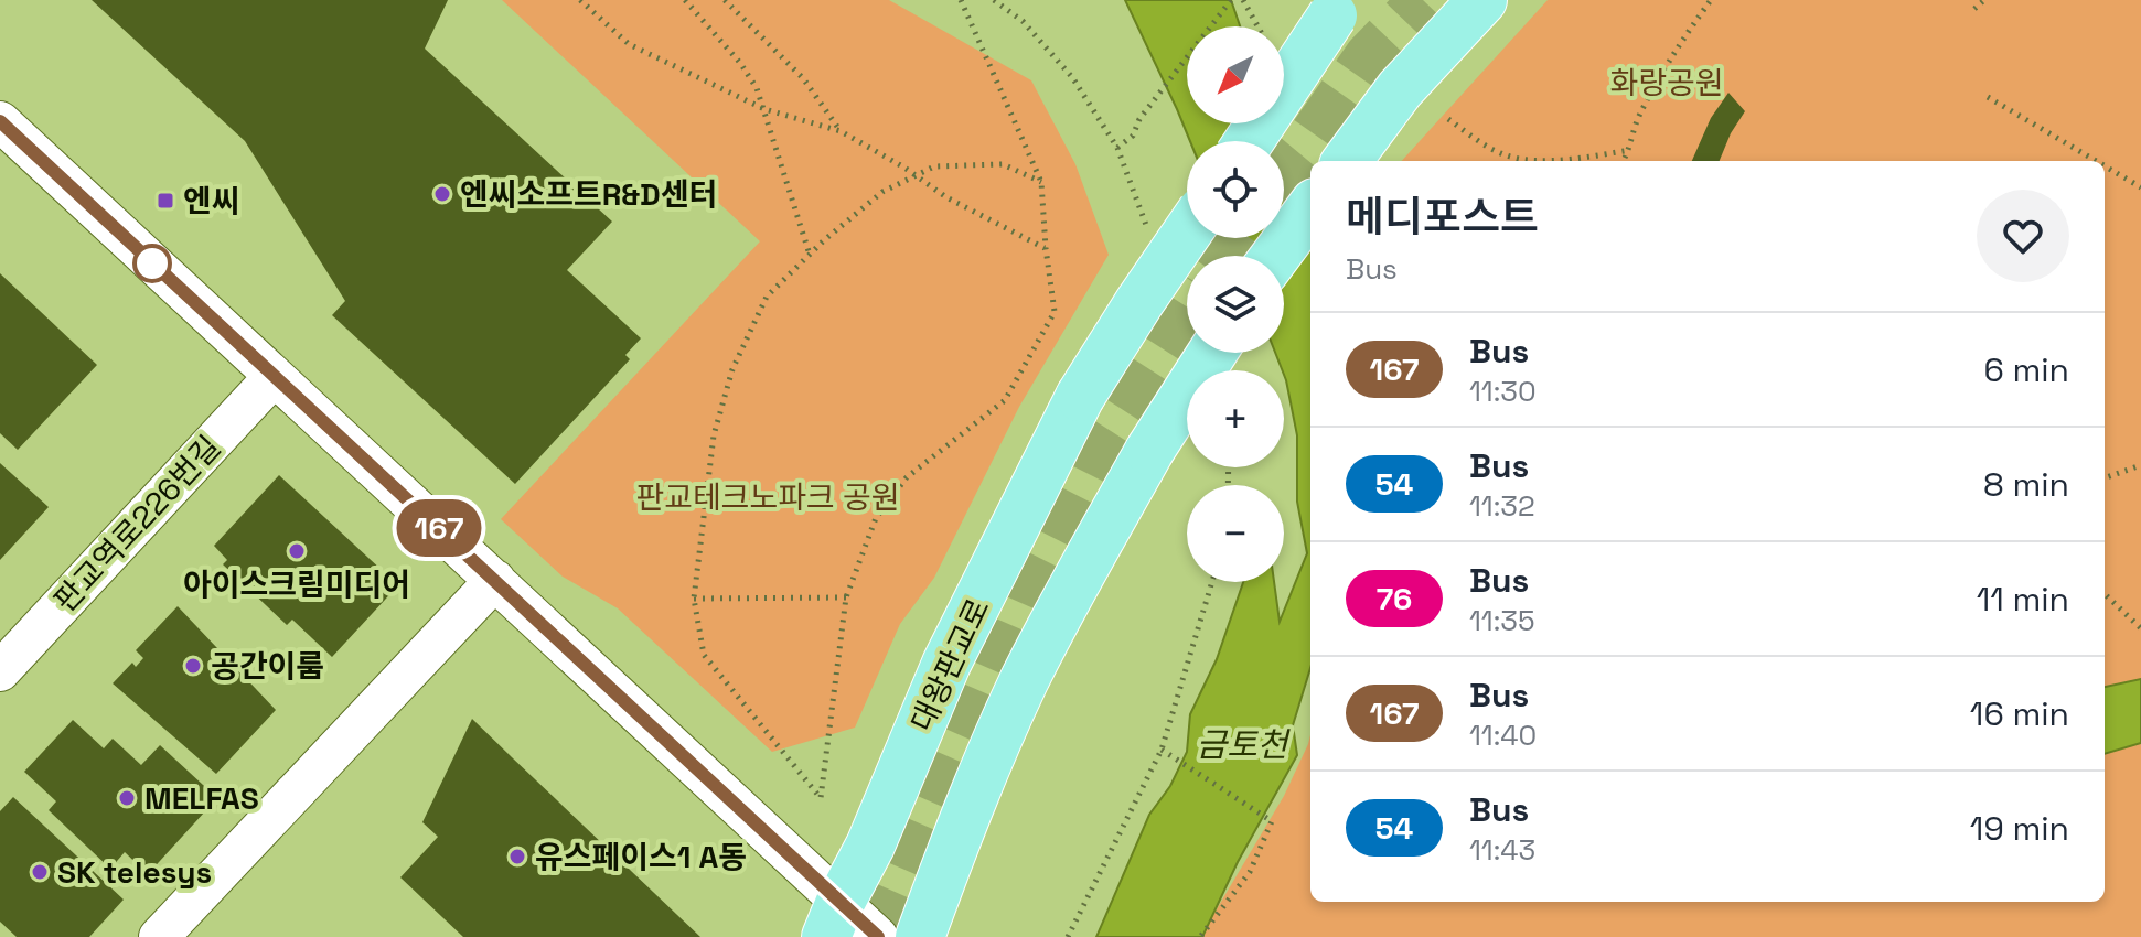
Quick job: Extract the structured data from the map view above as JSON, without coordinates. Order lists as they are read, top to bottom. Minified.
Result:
{"streets":{"main road":["대왕판교로"],"street":["판교역로226번길"]},"water":["금토천"],"parks":["화랑공원","판교테크노파크 공원"],"places":{"other":["엔씨소프트R&D센터","아이스크림미디어","공간이룸","MELFAS","유스페이스1 A동","SK telesys"],"transit":["엔씨"]},"lines":["bus line 167"],"north":"bottom left","page":{"on_map":"167","map_buttons":["+","−"],"heading":["메디포스트","Bus"],"list":[{"mark":"167","name":"Bus","note":"11:30","value":"6 min"},{"mark":"54","name":"Bus","note":"11:32","value":"8 min"},{"mark":"76","name":"Bus","note":"11:35","value":"11 min"},{"mark":"167","name":"Bus","note":"11:40","value":"16 min"},{"mark":"54","name":"Bus","note":"11:43","value":"19 min"}]}}
